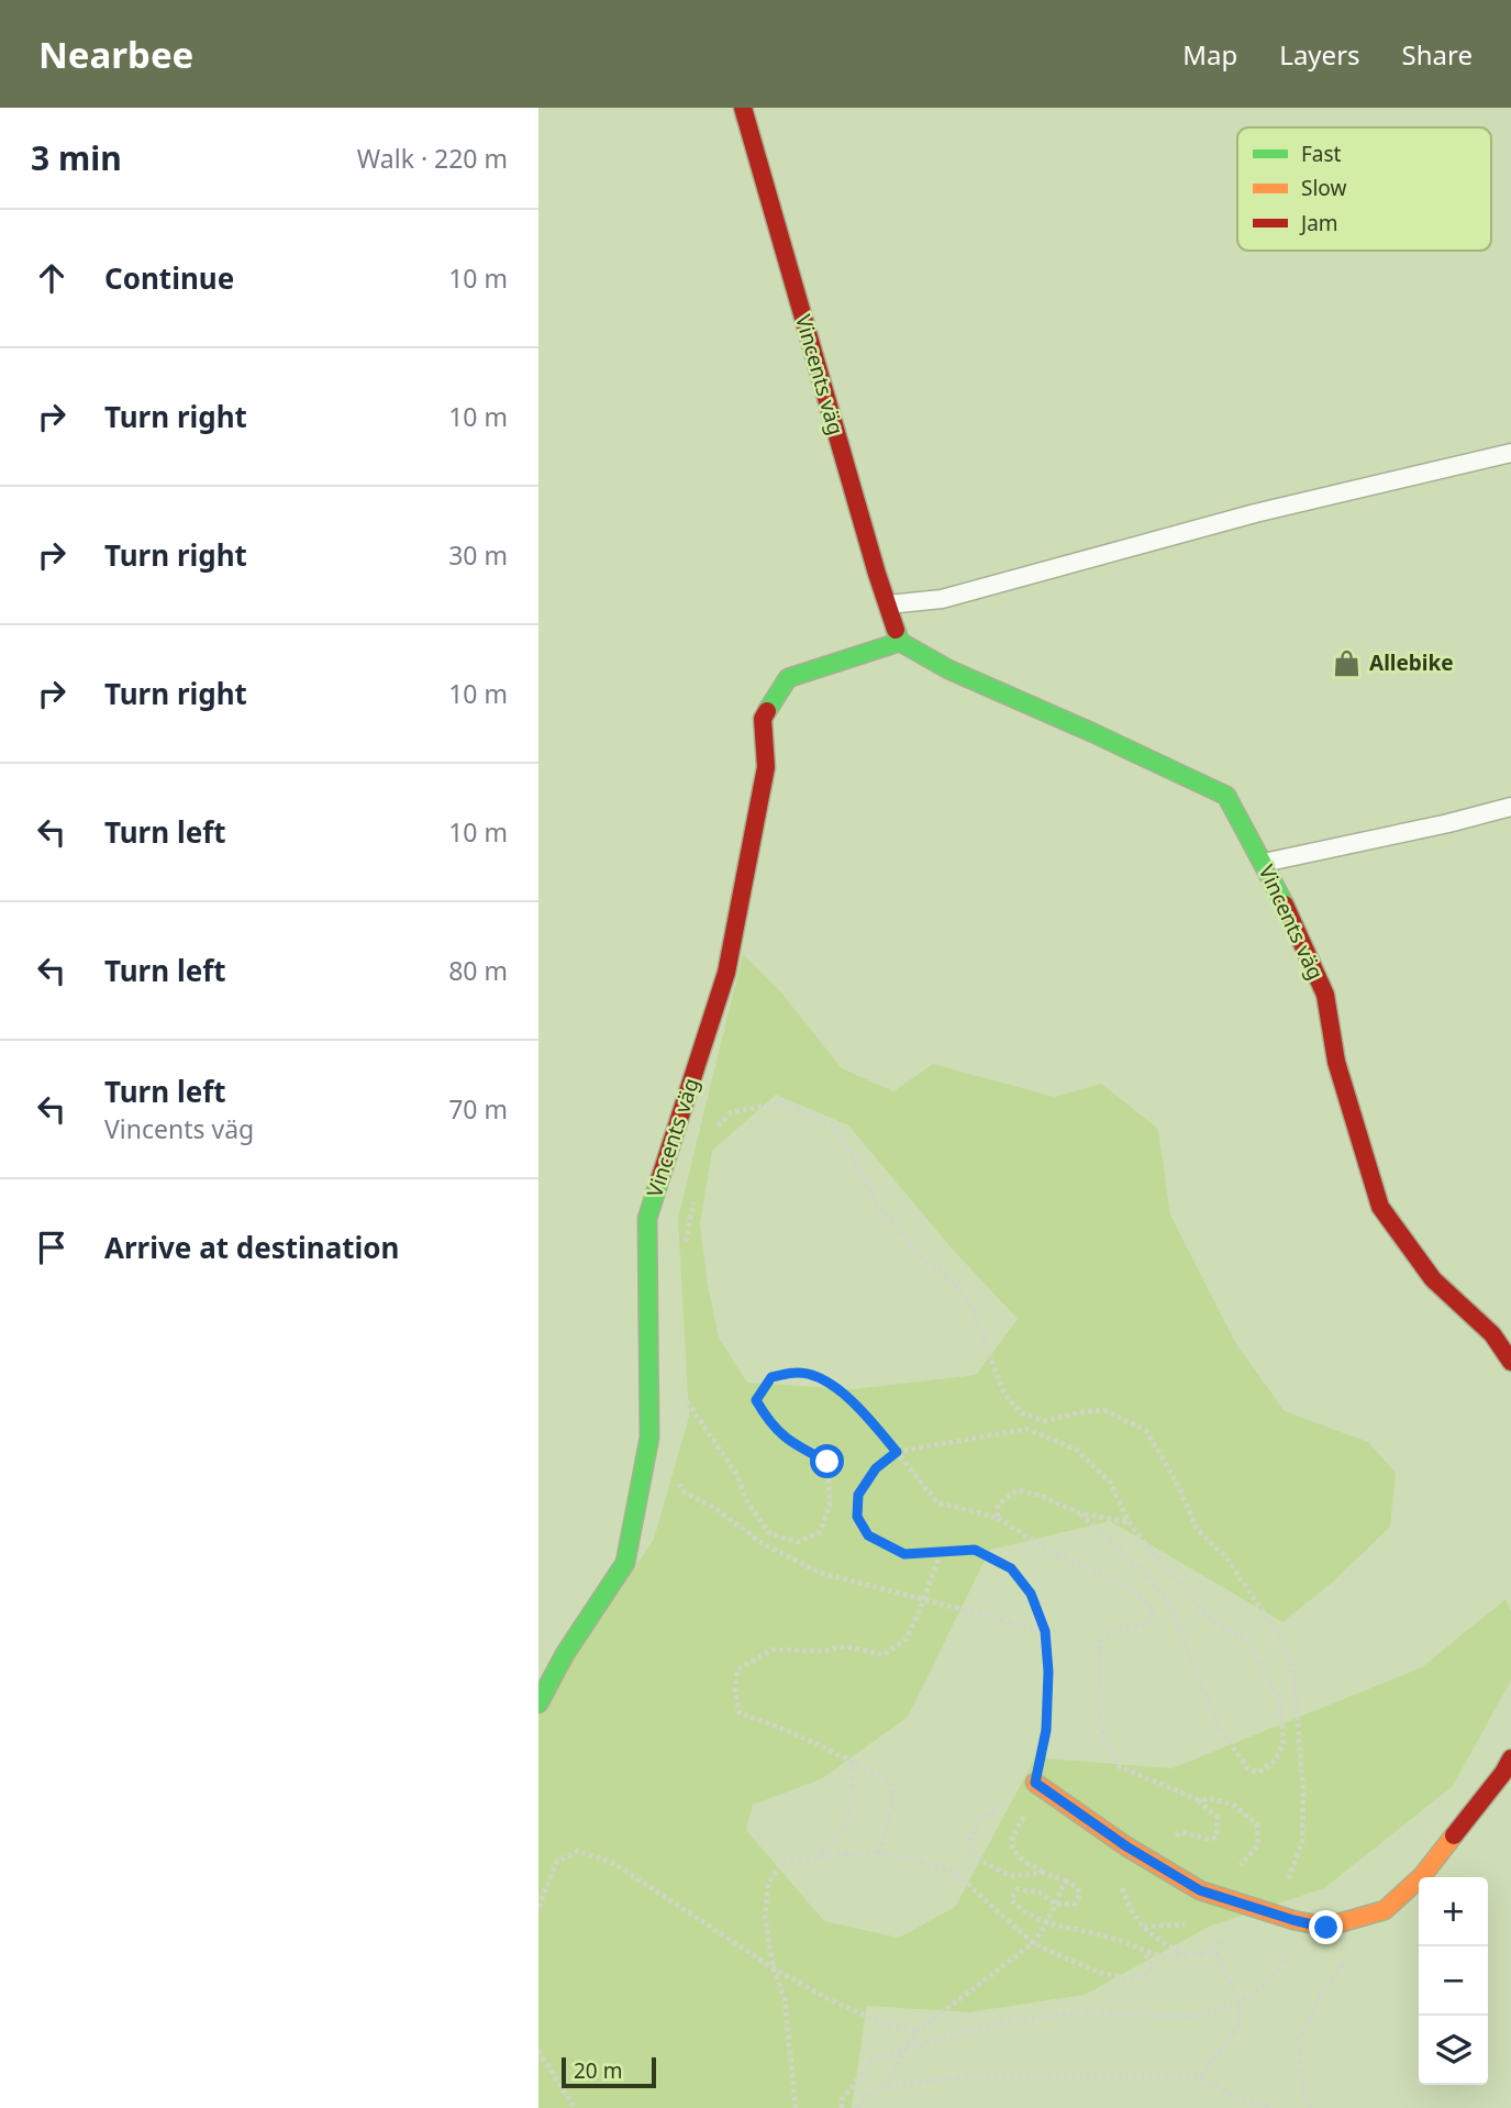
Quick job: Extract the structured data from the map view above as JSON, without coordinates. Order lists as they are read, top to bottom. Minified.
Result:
{"streets":{"street":["Vincents väg"]},"places":{"shop":["Allebike"]},"legend":["Fast","Slow","Jam"],"scale_bar":"20 m","page":{"header":"Nearbee","nav":["Map","Layers","Share"],"heading":["3 min","Walk · 220 m"],"list":[["Continue","10 m"],["Turn right","10 m"],["Turn right","30 m"],["Turn right","10 m"],["Turn left","10 m"],["Turn left","80 m"],["Turn left","Vincents väg","70 m"],"Arrive at destination"],"map_buttons":["+","−"],"scale":"20 m"}}
